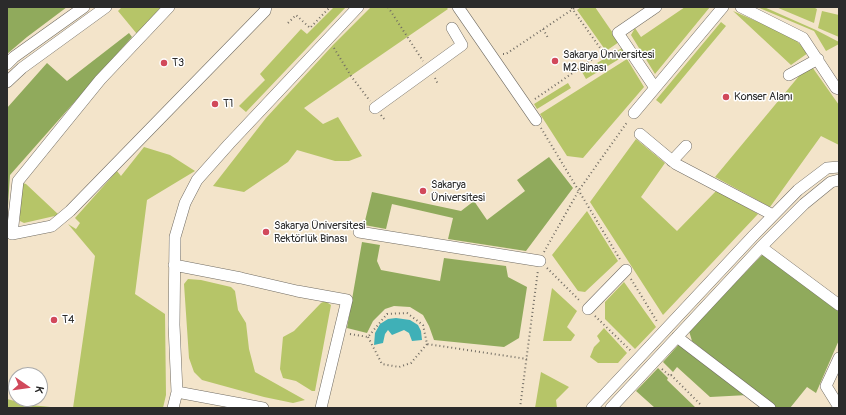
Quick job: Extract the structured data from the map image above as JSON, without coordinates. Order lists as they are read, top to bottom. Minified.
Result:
{"places":["Sakarya Üniversitesi M2 Binası","T3","Konser Alanı","T1","Sakarya Üniversitesi","Sakarya Üniversitesi Rektörlük Binası","T4"],"north":"right"}
